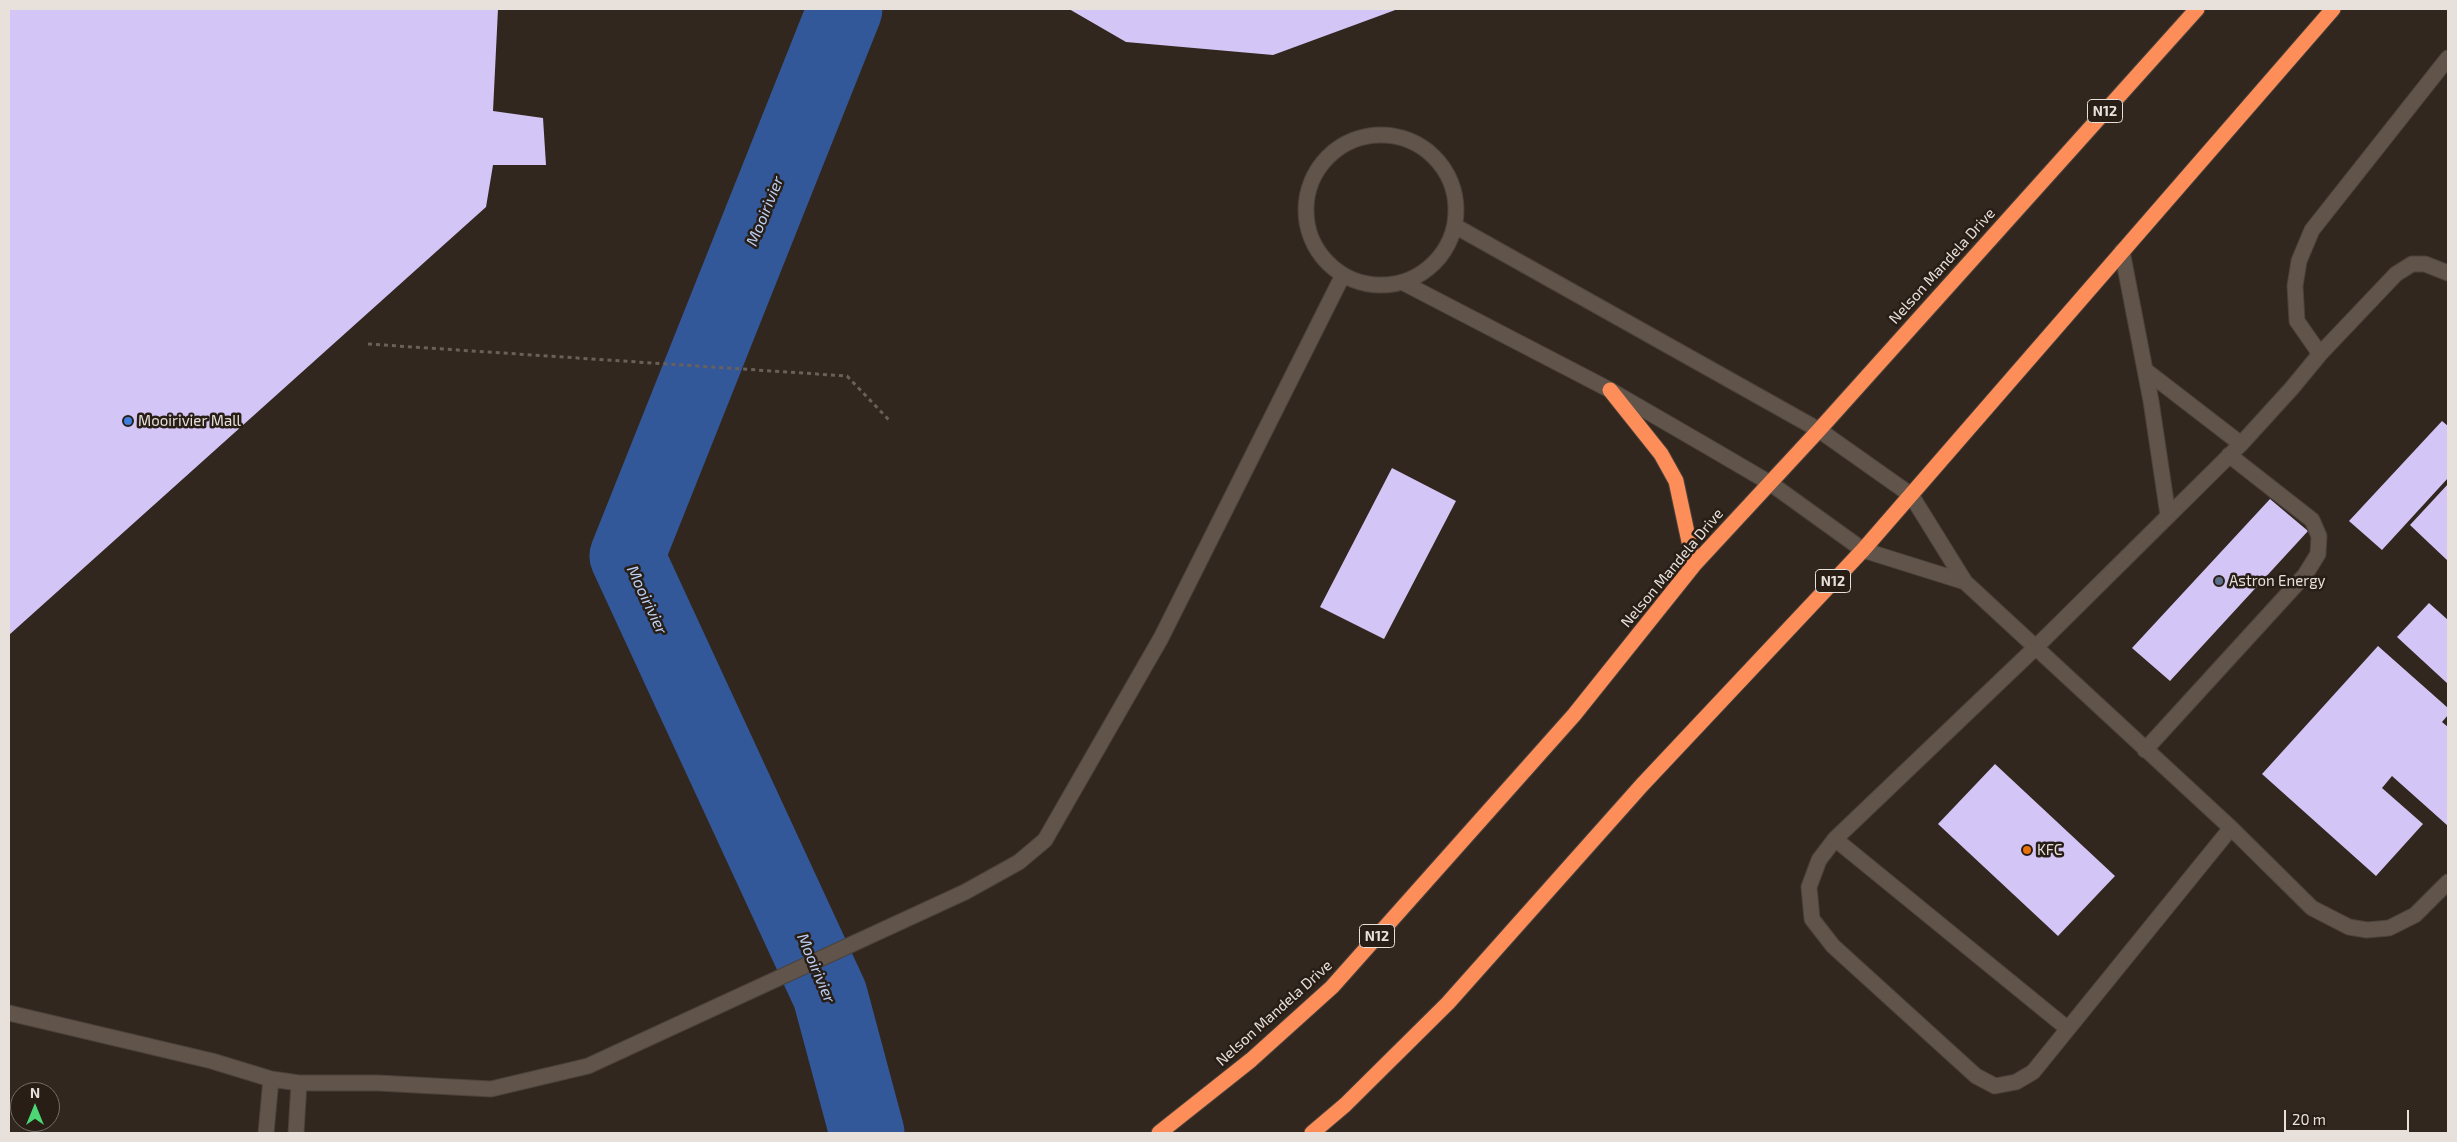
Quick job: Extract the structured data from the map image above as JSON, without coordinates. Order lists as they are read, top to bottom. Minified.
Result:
{"streets":{"highway":["N12","Nelson Mandela Drive"]},"water":["Mooirivier"],"places":["Mooirivier Mall","Astron Energy","KFC"],"scale_bar":"20 m","north":"top"}
